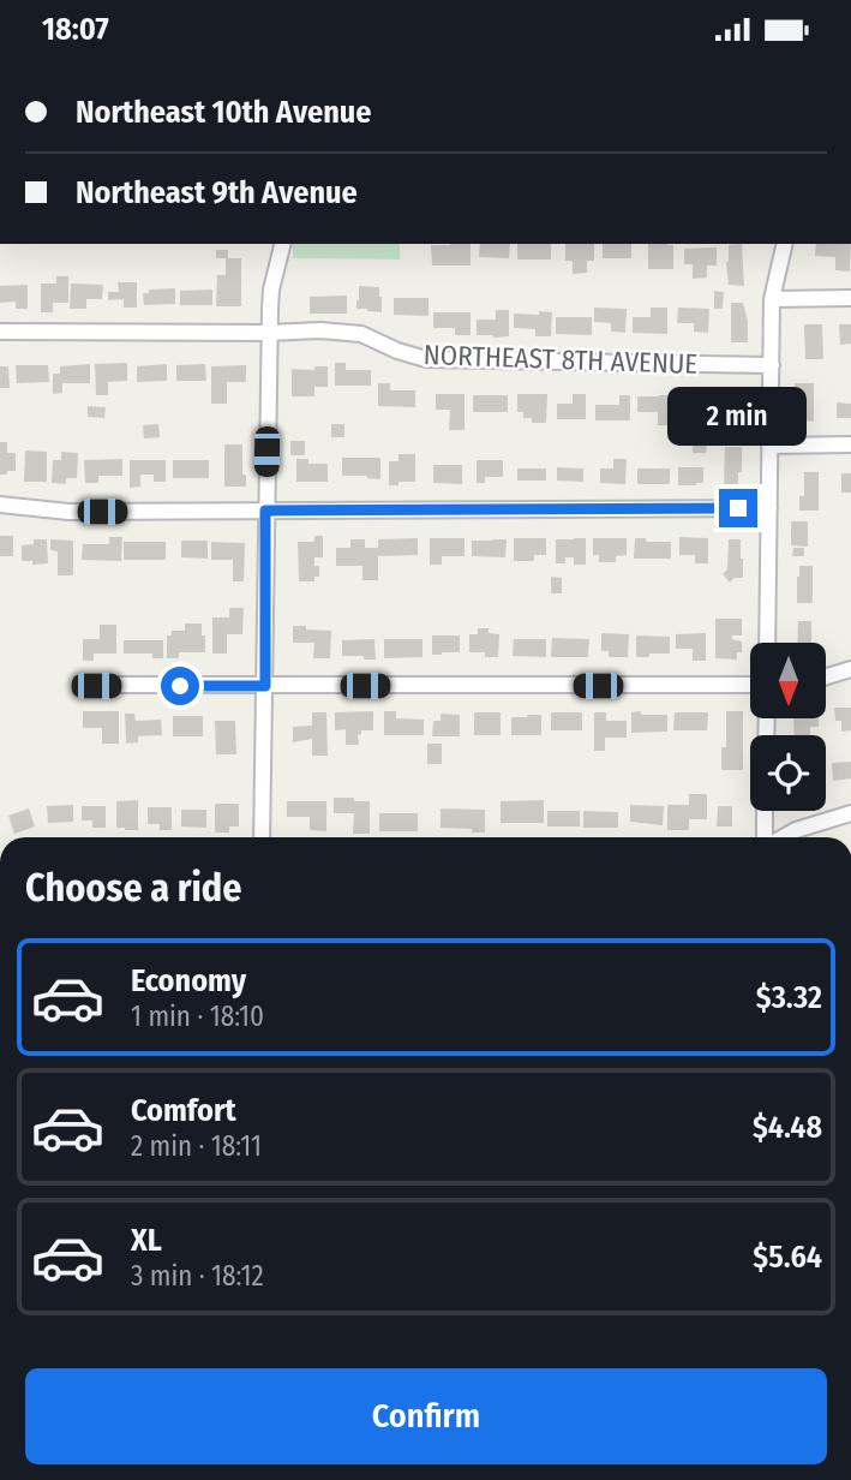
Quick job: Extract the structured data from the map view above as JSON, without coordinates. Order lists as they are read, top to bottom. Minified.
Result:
{"streets":{"street":["NORTHEAST 8TH AVENUE"]},"north":"bottom","page":{"status":"18:07","banner":["Northeast 10th Avenue","Northeast 9th Avenue"],"bubble":"2 min","heading":"Choose a ride","list":[{"name":"Economy","note":"1 min · 18:10","value":"$3.32"},{"name":"Comfort","note":"2 min · 18:11","value":"$4.48"},{"name":"XL","note":"3 min · 18:12","value":"$5.64"}],"buttons":"Confirm"}}
